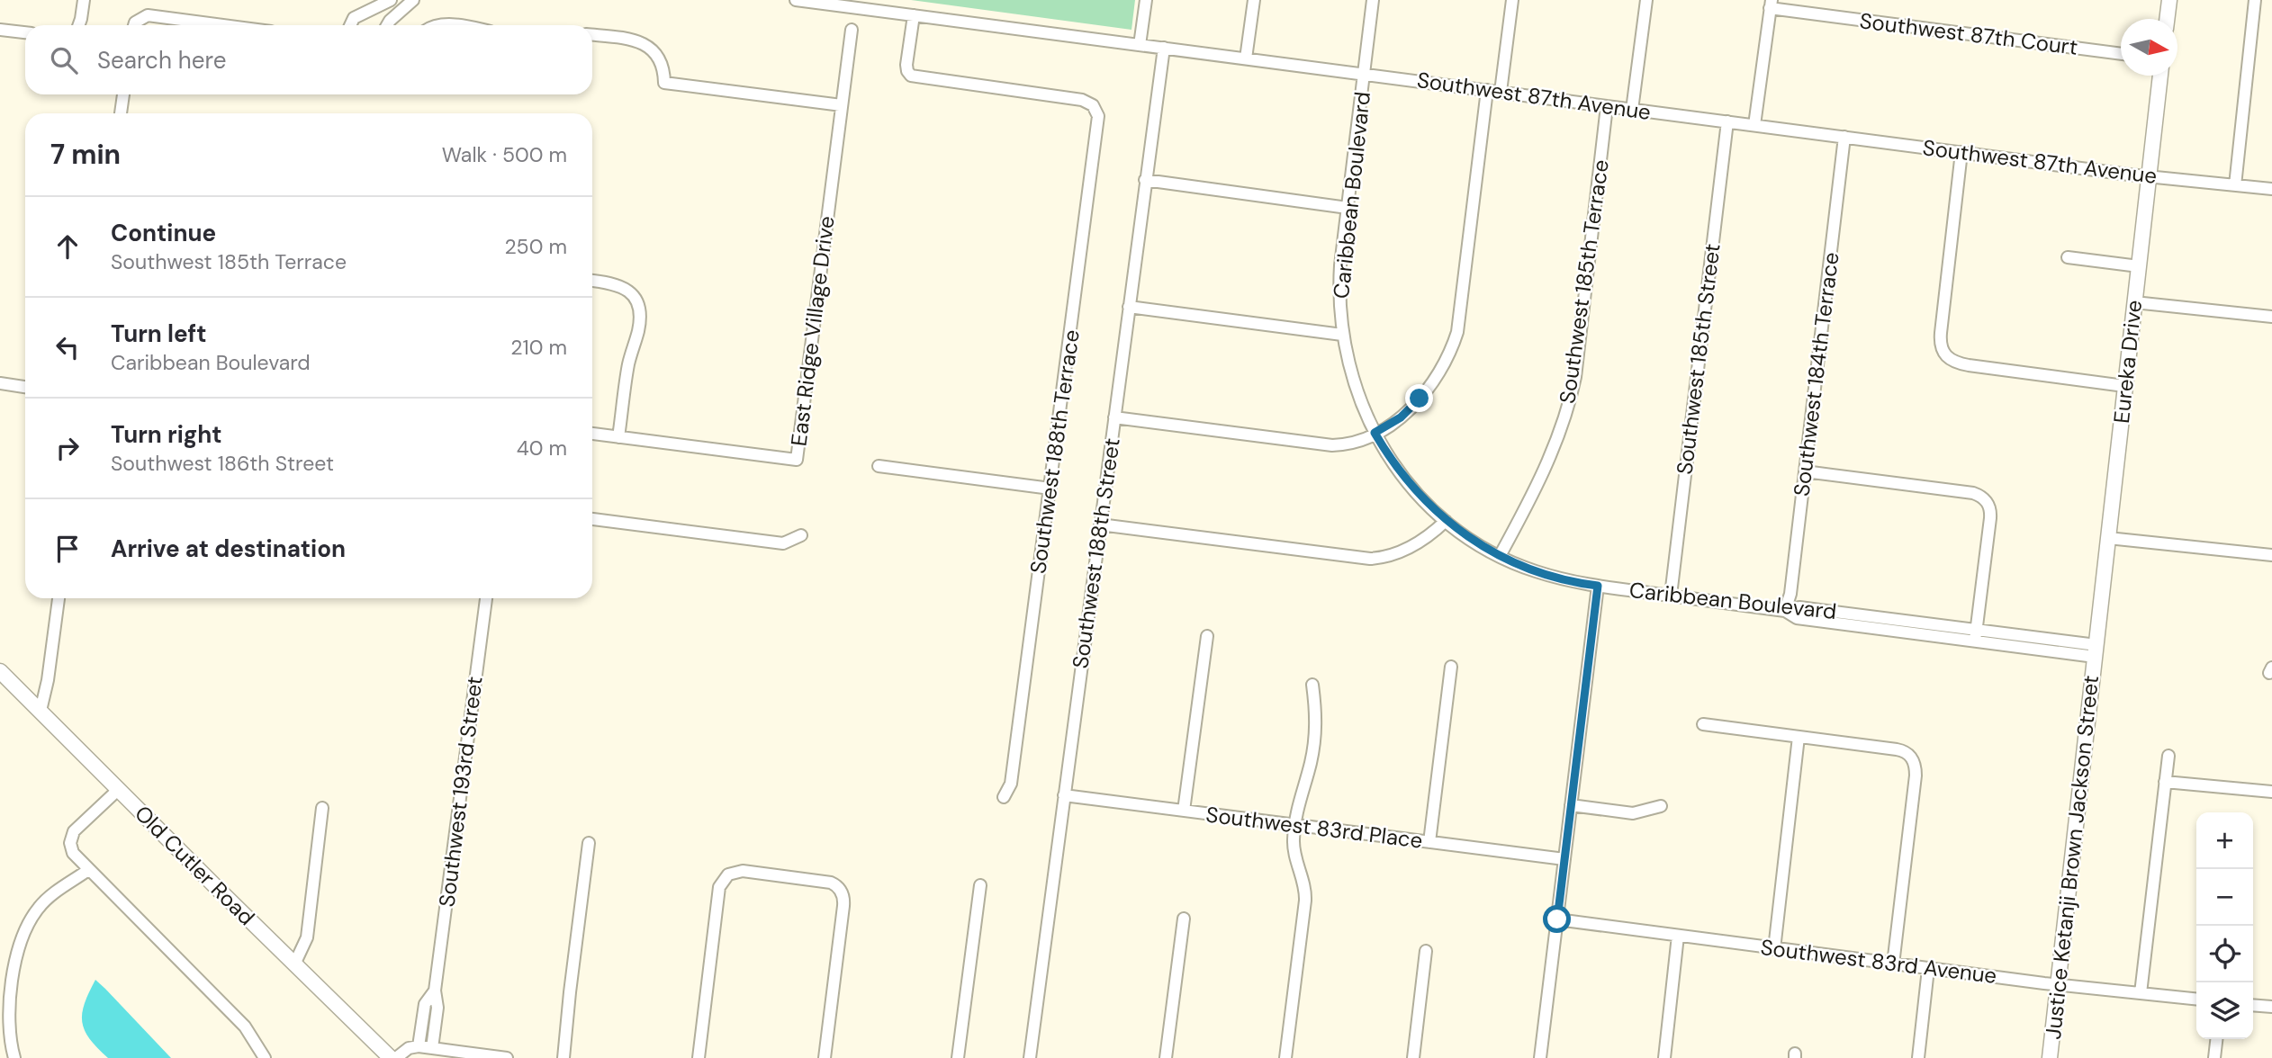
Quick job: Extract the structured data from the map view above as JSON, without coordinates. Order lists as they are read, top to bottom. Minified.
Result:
{"streets":{"main road":["Eureka Drive","Justice Ketanji Brown Jackson Street","Old Cutler Road"],"street":["Southwest 87th Court","Southwest 87th Avenue","Caribbean Boulevard","Southwest 185th Terrace","East Ridge Village Drive","Southwest 185th Street","Southwest 184th Terrace","Southwest 188th Terrace","Southwest 188th Street","Southwest 193rd Street","Southwest 83rd Place","Southwest 83rd Avenue"]},"crossings":[["Southwest 87th Avenue","Caribbean Boulevard"],["Southwest 87th Avenue","Southwest 185th Terrace"],["Southwest 87th Avenue","Southwest 185th Street"],["Southwest 87th Avenue","Eureka Drive"],["Southwest 87th Avenue","Southwest 184th Terrace"],["Southwest 87th Avenue","Southwest 188th Terrace"],["Southwest 87th Avenue","Southwest 188th Street"],["Caribbean Boulevard","Southwest 185th Terrace"],["Caribbean Boulevard","Southwest 185th Street"],["Caribbean Boulevard","Eureka Drive"],["Caribbean Boulevard","Southwest 184th Terrace"],["Caribbean Boulevard","Justice Ketanji Brown Jackson Street"],["Eureka Drive","Justice Ketanji Brown Jackson Street"],["Southwest 188th Street","Southwest 83rd Place"],["Justice Ketanji Brown Jackson Street","Southwest 83rd Avenue"]],"north":"right","page":{"search":"Search here","heading":["7 min","Walk · 500 m"],"list":[["Continue","Southwest 185th Terrace","250 m"],["Turn left","Caribbean Boulevard","210 m"],["Turn right","Southwest 186th Street","40 m"],"Arrive at destination"],"map_buttons":["+","−"]}}
